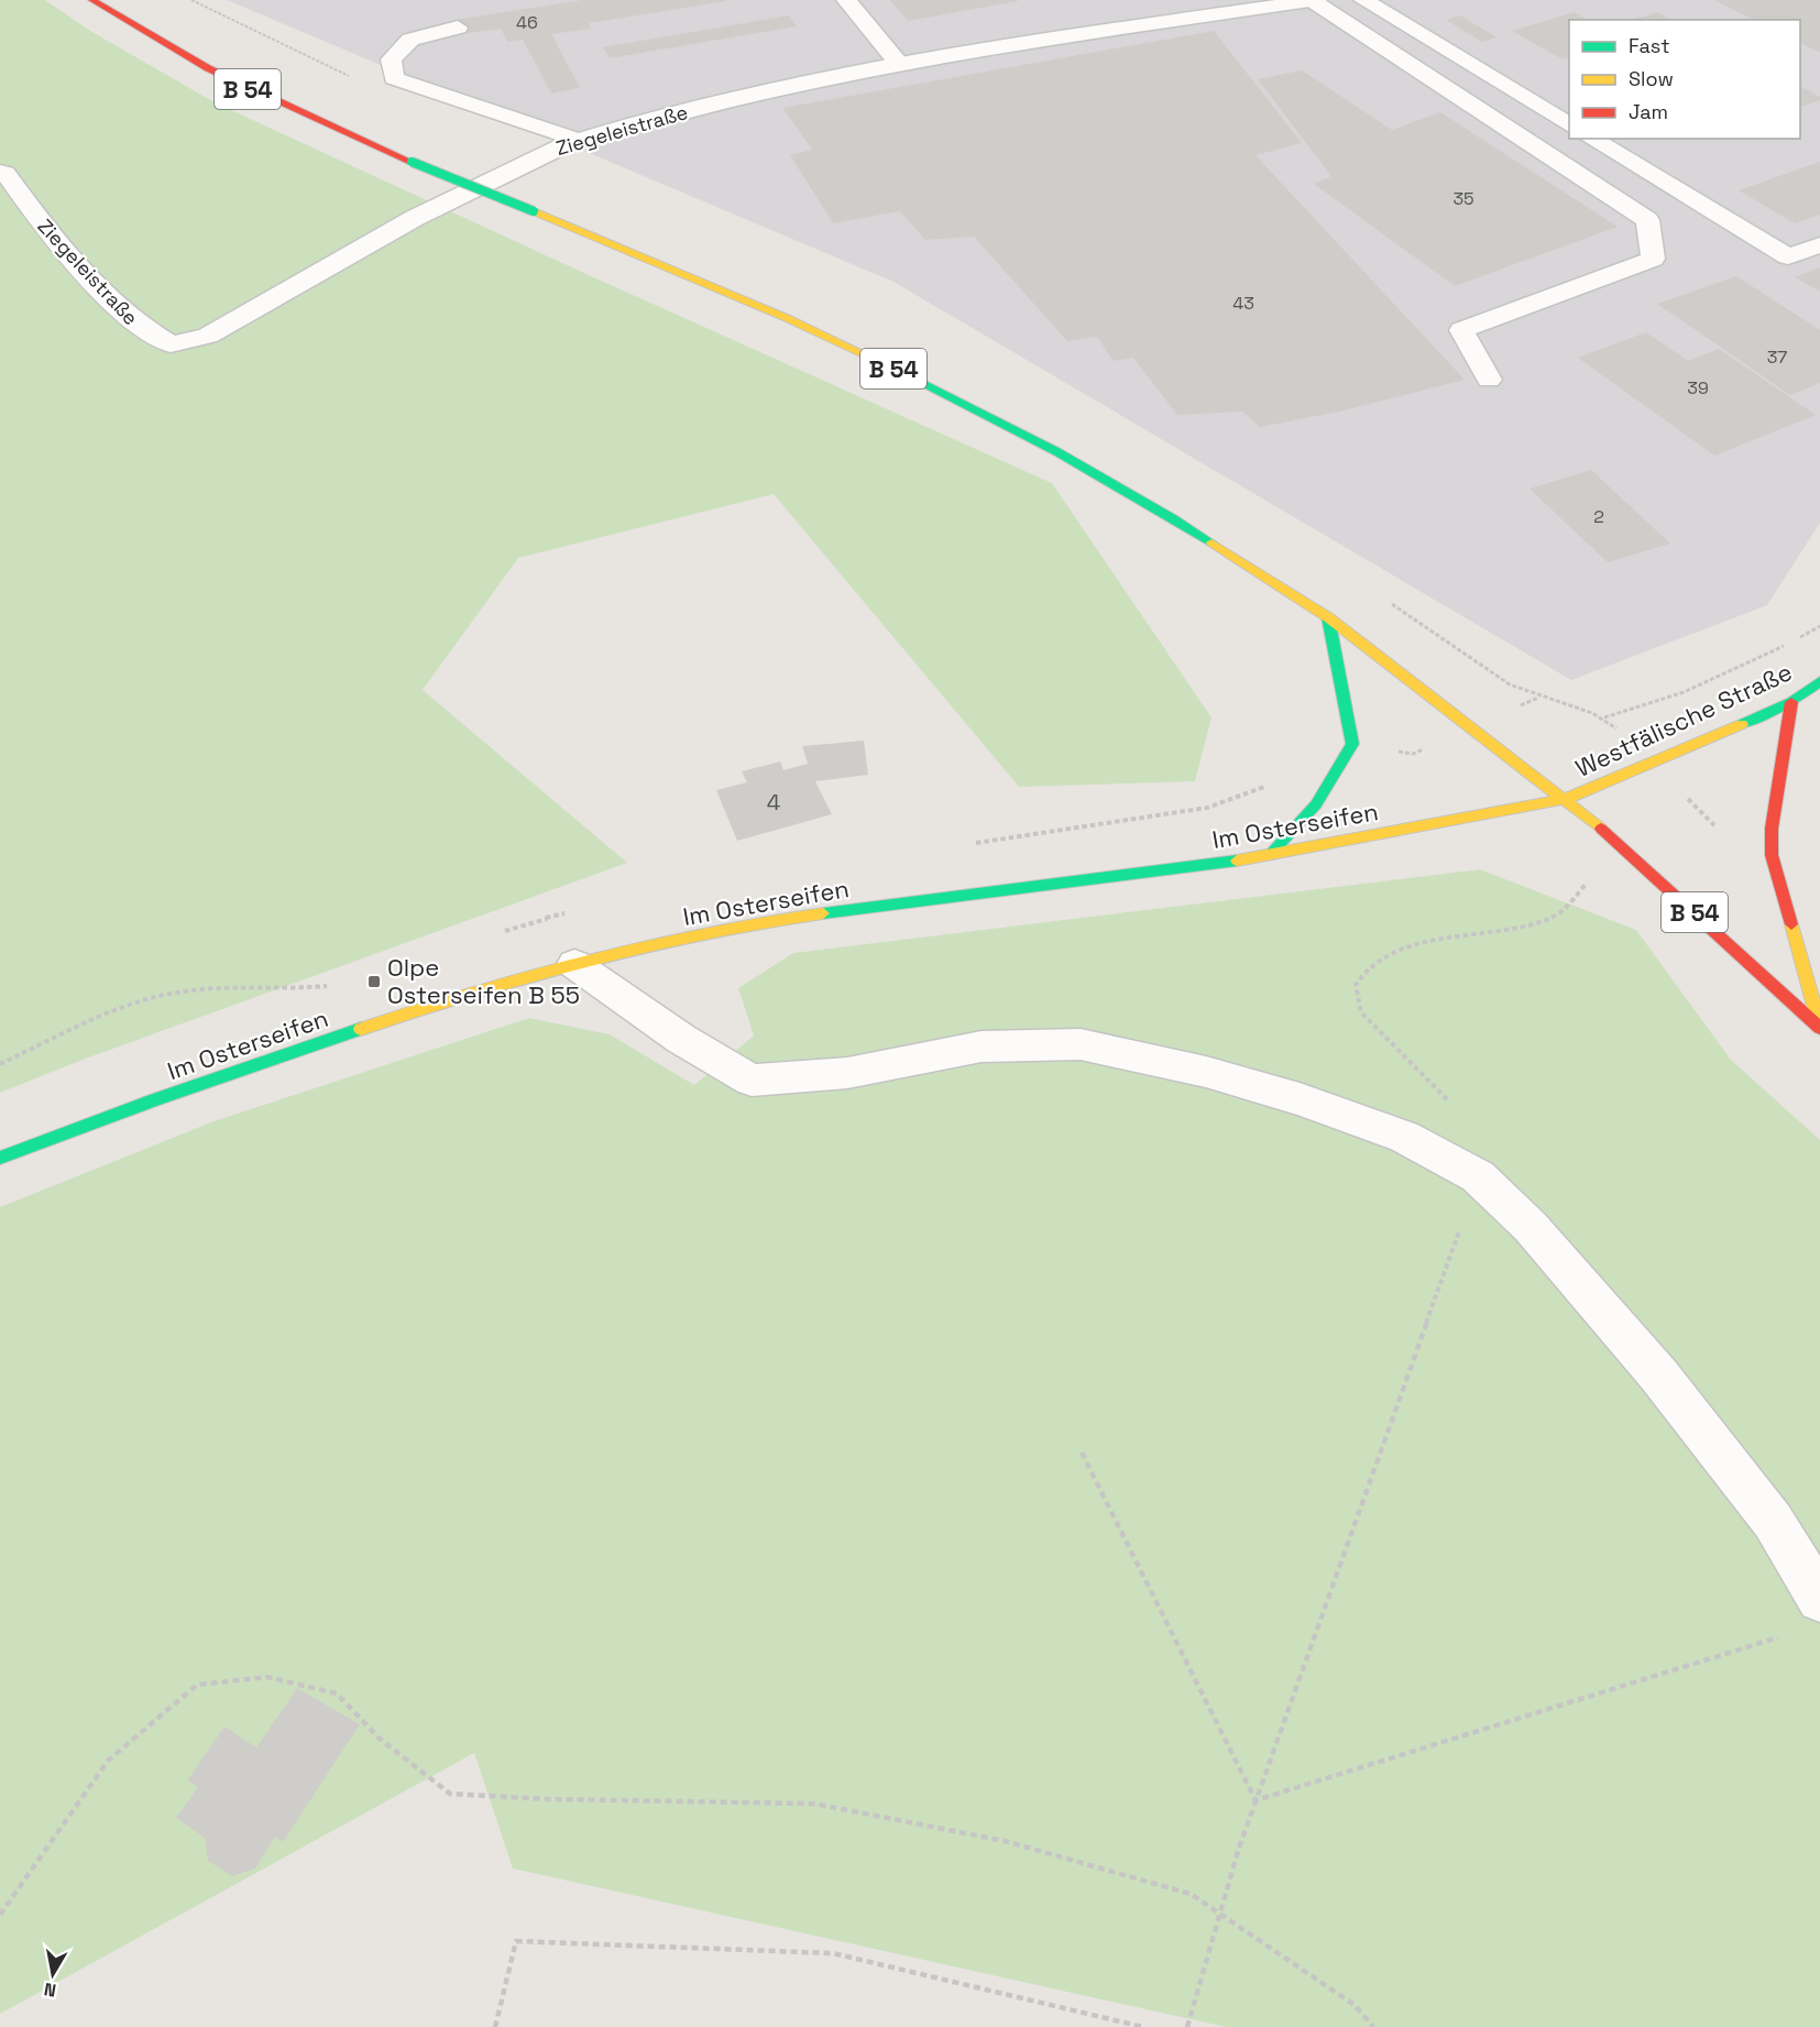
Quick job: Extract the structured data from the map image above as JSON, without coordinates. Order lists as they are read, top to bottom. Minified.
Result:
{"streets":{"main road":["B 54","Westfälische Straße","Im Osterseifen"],"street":["Ziegeleistraße"]},"crossings":[["B 54","Westfälische Straße"],["B 54","Im Osterseifen"],["Westfälische Straße","Im Osterseifen"]],"places":{"transit":["Olpe Osterseifen B 55"]},"house_numbers":["46","35","43","37","39","2","4"],"legend":["Fast","Slow","Jam"],"north":"bottom"}
